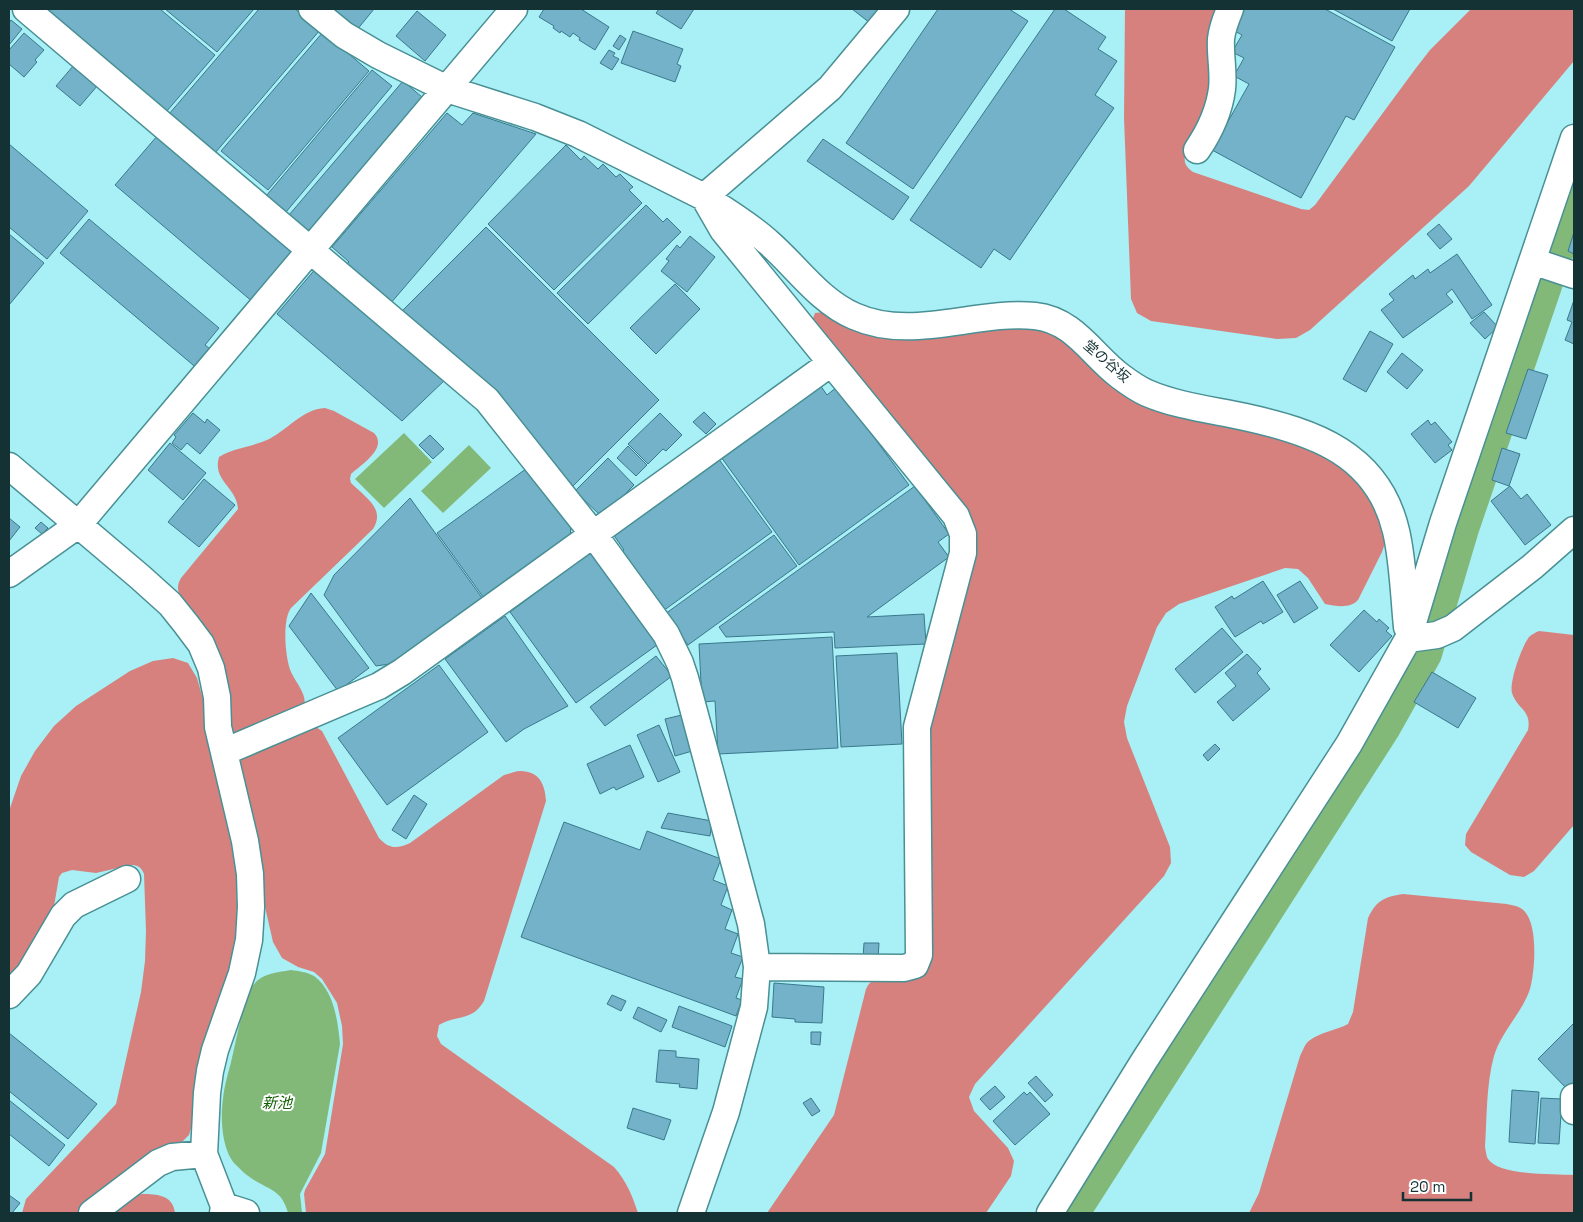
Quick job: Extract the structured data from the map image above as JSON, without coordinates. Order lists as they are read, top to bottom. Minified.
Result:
{"streets":{"street":["堂の谷坂"]},"water":["新池"],"scale_bar":"20 m"}
